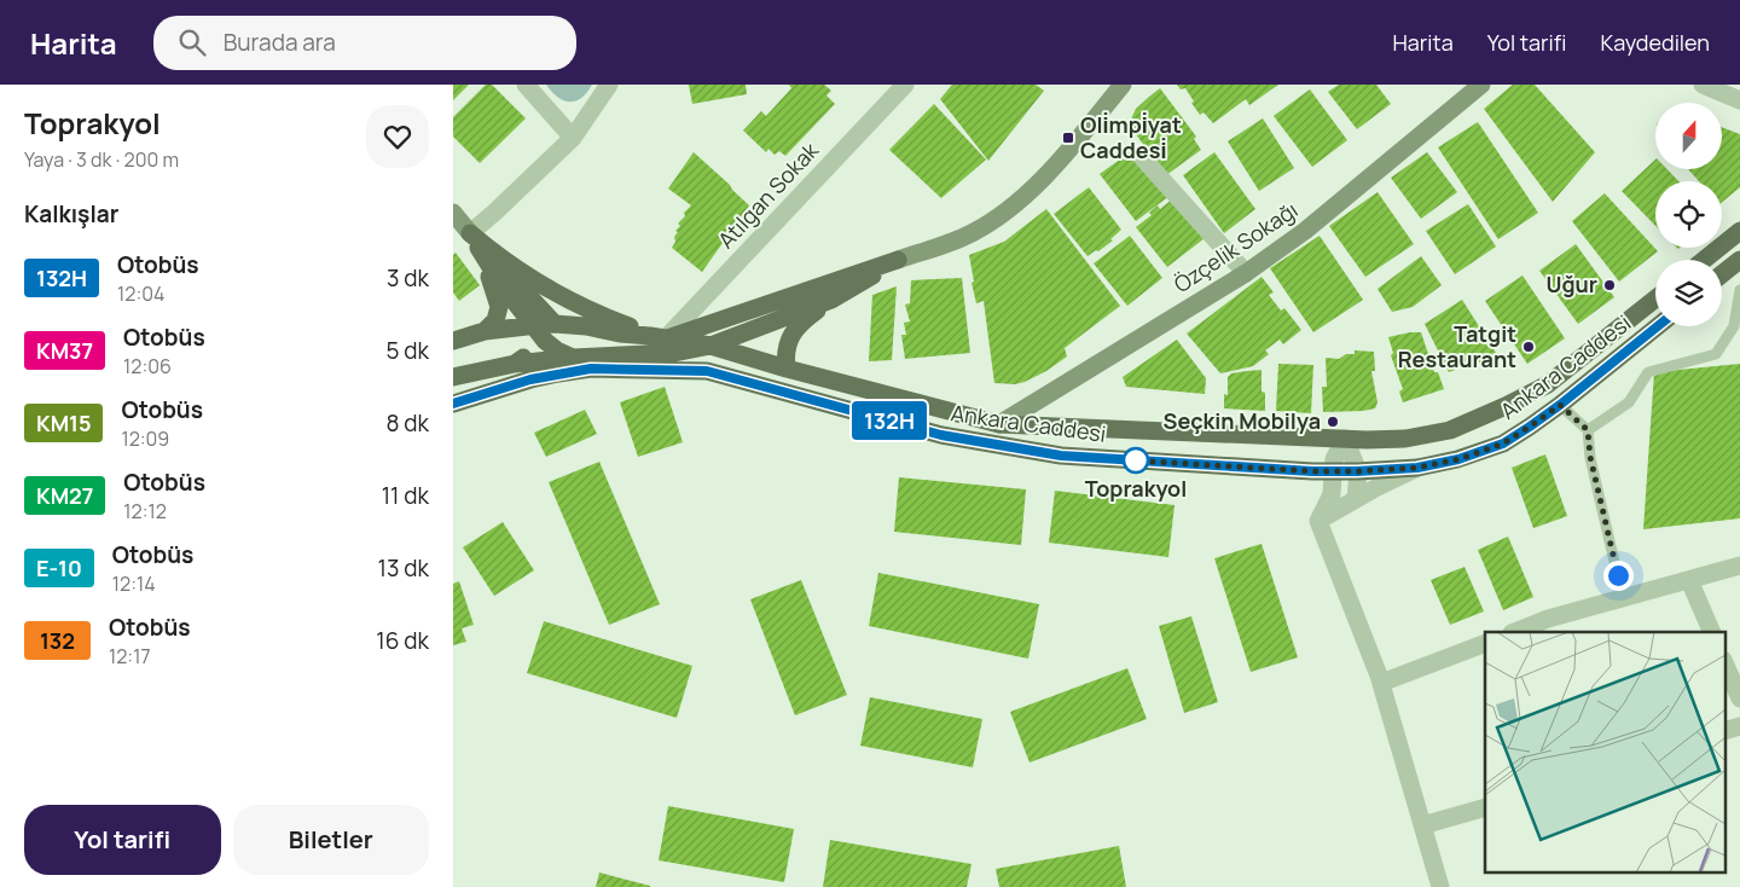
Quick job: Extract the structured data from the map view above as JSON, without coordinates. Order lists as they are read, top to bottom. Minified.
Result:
{"streets":{"main road":["Ankara Caddesi"],"street":["Atılgan Sokak","Özçelik Sokağı"]},"crossings":[["Atılgan Sokak","Ankara Caddesi"],["Özçelik Sokağı","Ankara Caddesi"]],"places":{"transit":["Oli̇mpi̇yat Caddesi̇"],"other":["Uğur","Tatgit Restaurant","Seçkin Mobilya","Toprakyol"]},"lines":["bus line 132H"],"north":"top","page":{"header":"Harita","search":"Burada ara","nav":["Harita","Yol tarifi","Kaydedilen"],"heading":[["Toprakyol","Yaya · 3 dk · 200 m"],"Kalkışlar"],"on_map":"132H","list":[{"mark":"132H","name":"Otobüs","note":"12:04","value":"3 dk"},{"mark":"KM37","name":"Otobüs","note":"12:06","value":"5 dk"},{"mark":"KM15","name":"Otobüs","note":"12:09","value":"8 dk"},{"mark":"KM27","name":"Otobüs","note":"12:12","value":"11 dk"},{"mark":"E-10","name":"Otobüs","note":"12:14","value":"13 dk"},{"mark":"132","name":"Otobüs","note":"12:17","value":"16 dk"}],"buttons":["Yol tarifi","Biletler"]}}
